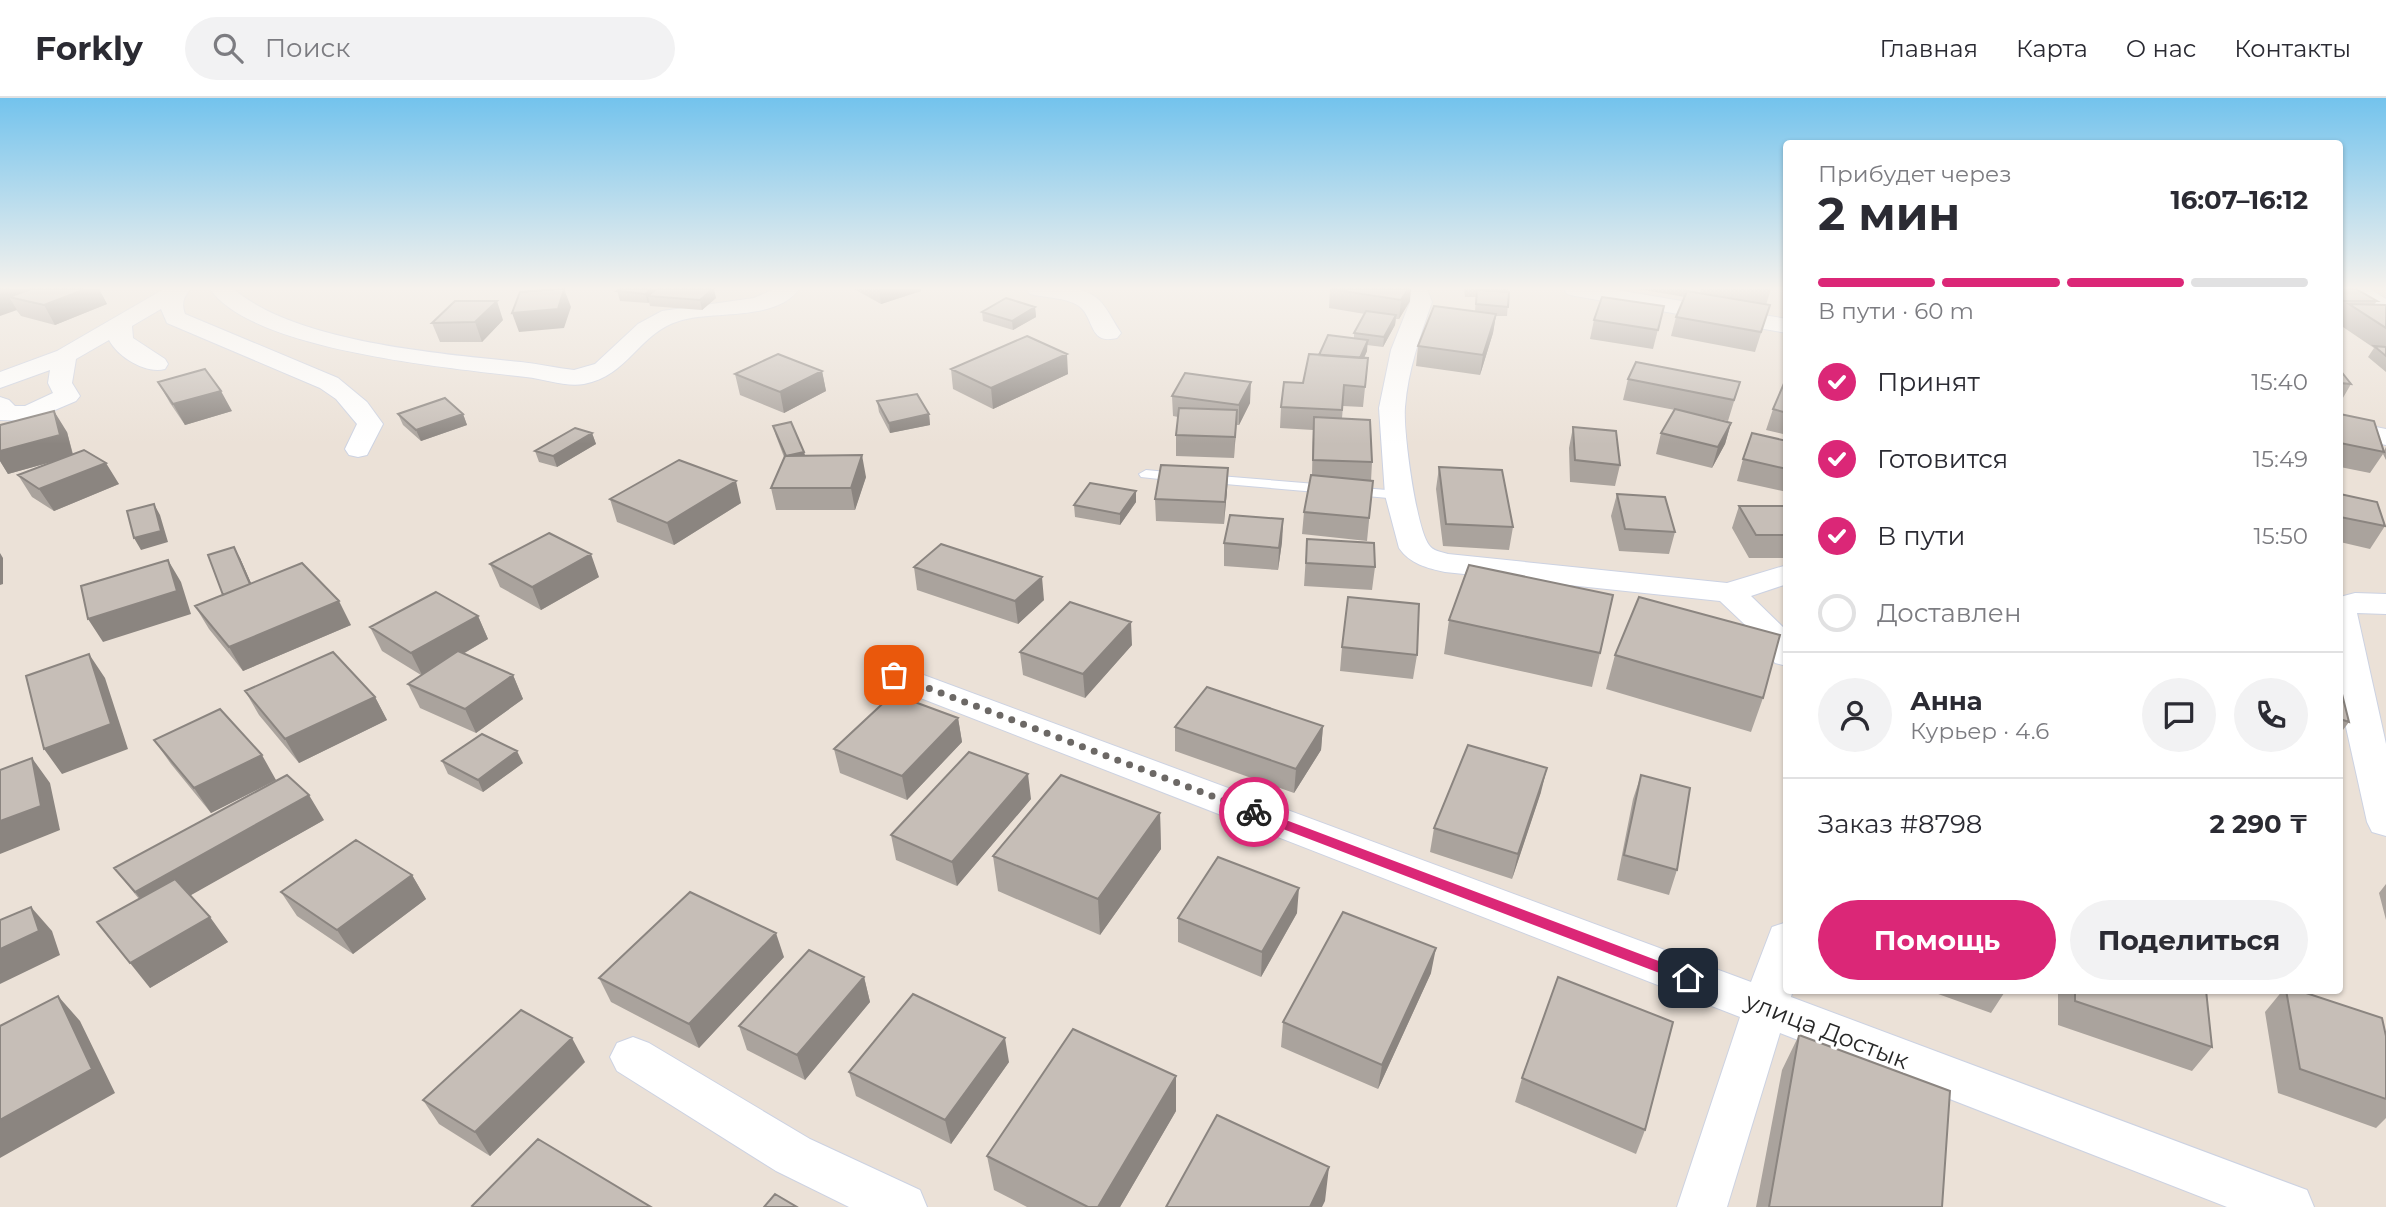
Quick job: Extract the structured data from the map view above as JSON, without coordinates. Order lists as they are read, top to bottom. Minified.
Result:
{"streets":{"street":["улица Достык"]},"page":{"header":"Forkly","search":"Поиск","nav":["Главная","Карта","О нас","Контакты"],"heading":["2 мин","Прибудет через","16:07–16:12"],"panel":["Анна","Курьер · 4.6","Заказ #8798","2 290 ₸"],"bar":"В пути · 60 m","list":[["Принят","15:40"],["Готовится","15:49"],["В пути","15:50"],"Доставлен"],"buttons":["Помощь","Поделиться"]}}
